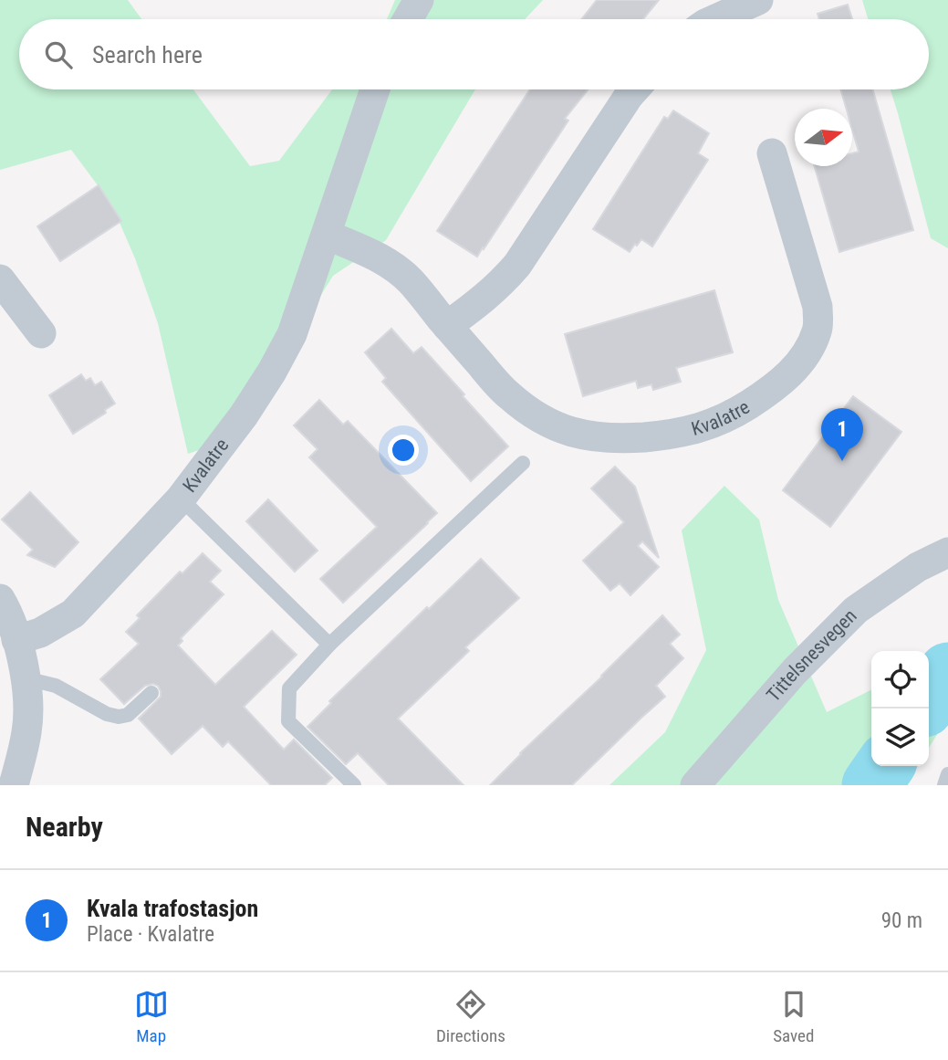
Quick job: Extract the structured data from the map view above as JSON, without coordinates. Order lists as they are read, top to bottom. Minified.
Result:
{"streets":{"street":["Kvalatre","Tittelsnesvegen"]},"north":"right","page":{"search":"Search here","pins":"1","heading":"Nearby","list":[{"mark":"1","name":"Kvala trafostasjon","note":"Place · Kvalatre","value":"90 m"}],"nav":["Map","Directions","Saved"]}}
